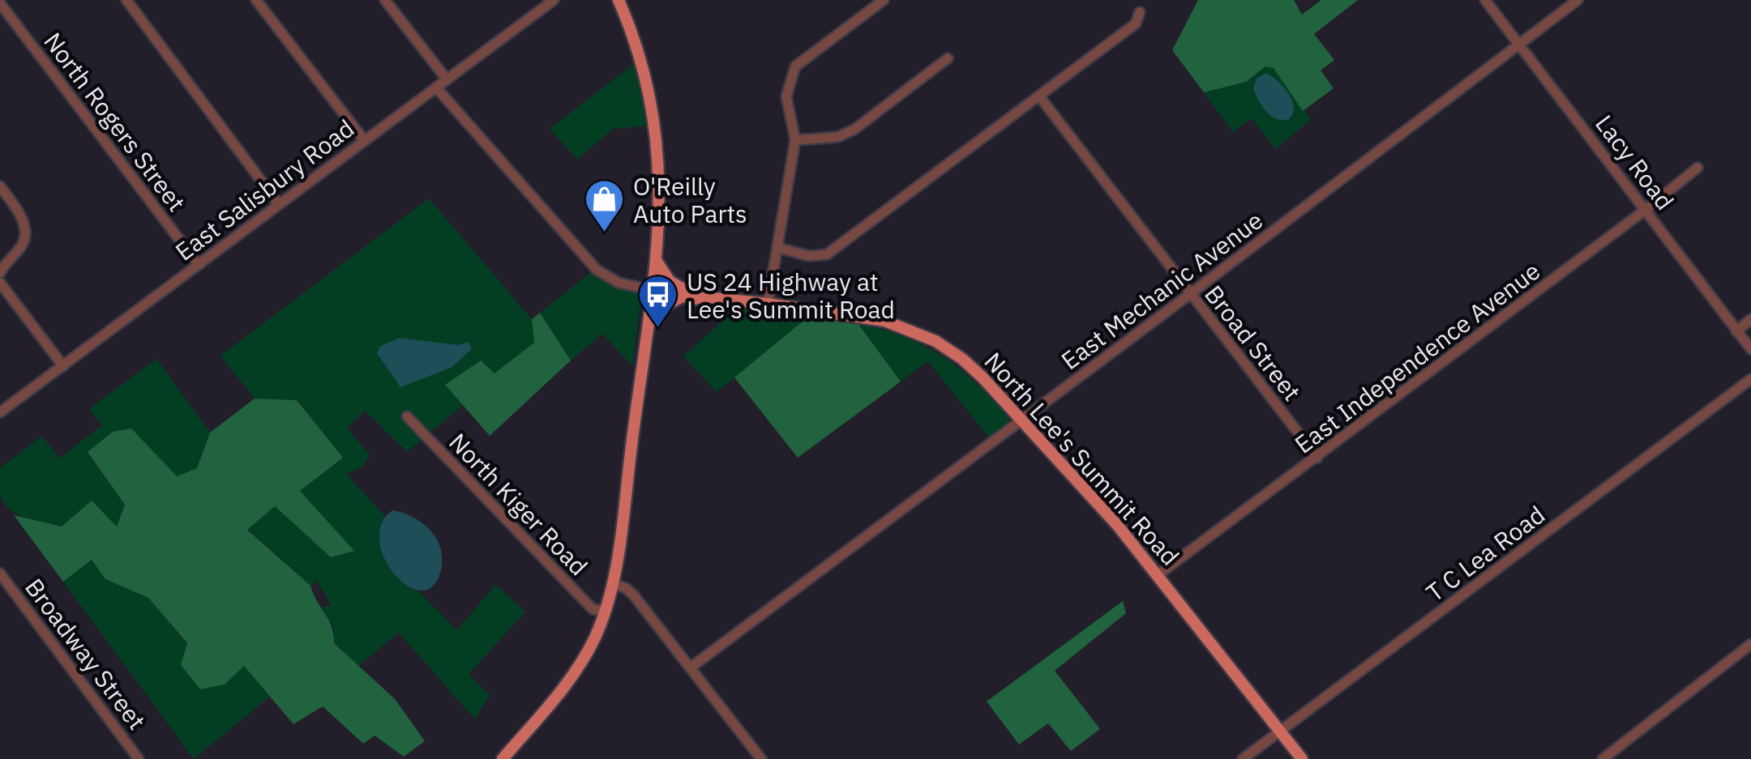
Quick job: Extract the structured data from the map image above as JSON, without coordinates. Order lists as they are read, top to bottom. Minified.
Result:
{"streets":{"main road":["North Lee's Summit Road"],"street":["North Rogers Street","Lacy Road","East Salisbury Road","East Mechanic Avenue","Broad Street","East Independence Avenue","North Kiger Road","T C Lea Road","Broadway Street"]},"crossings":[["North Rogers Street","East Salisbury Road"],["Lacy Road","East Mechanic Avenue"],["Lacy Road","East Independence Avenue"],["East Mechanic Avenue","Broad Street"],["East Mechanic Avenue","North Lee's Summit Road"],["East Mechanic Avenue","North Kiger Road"],["Broad Street","East Independence Avenue"],["East Independence Avenue","North Lee's Summit Road"],["North Lee's Summit Road","T C Lea Road"]],"places":{"shop":["O'Reilly Auto Parts"],"bus stop":["US 24 Highway at Lee's Summit Road"]}}
